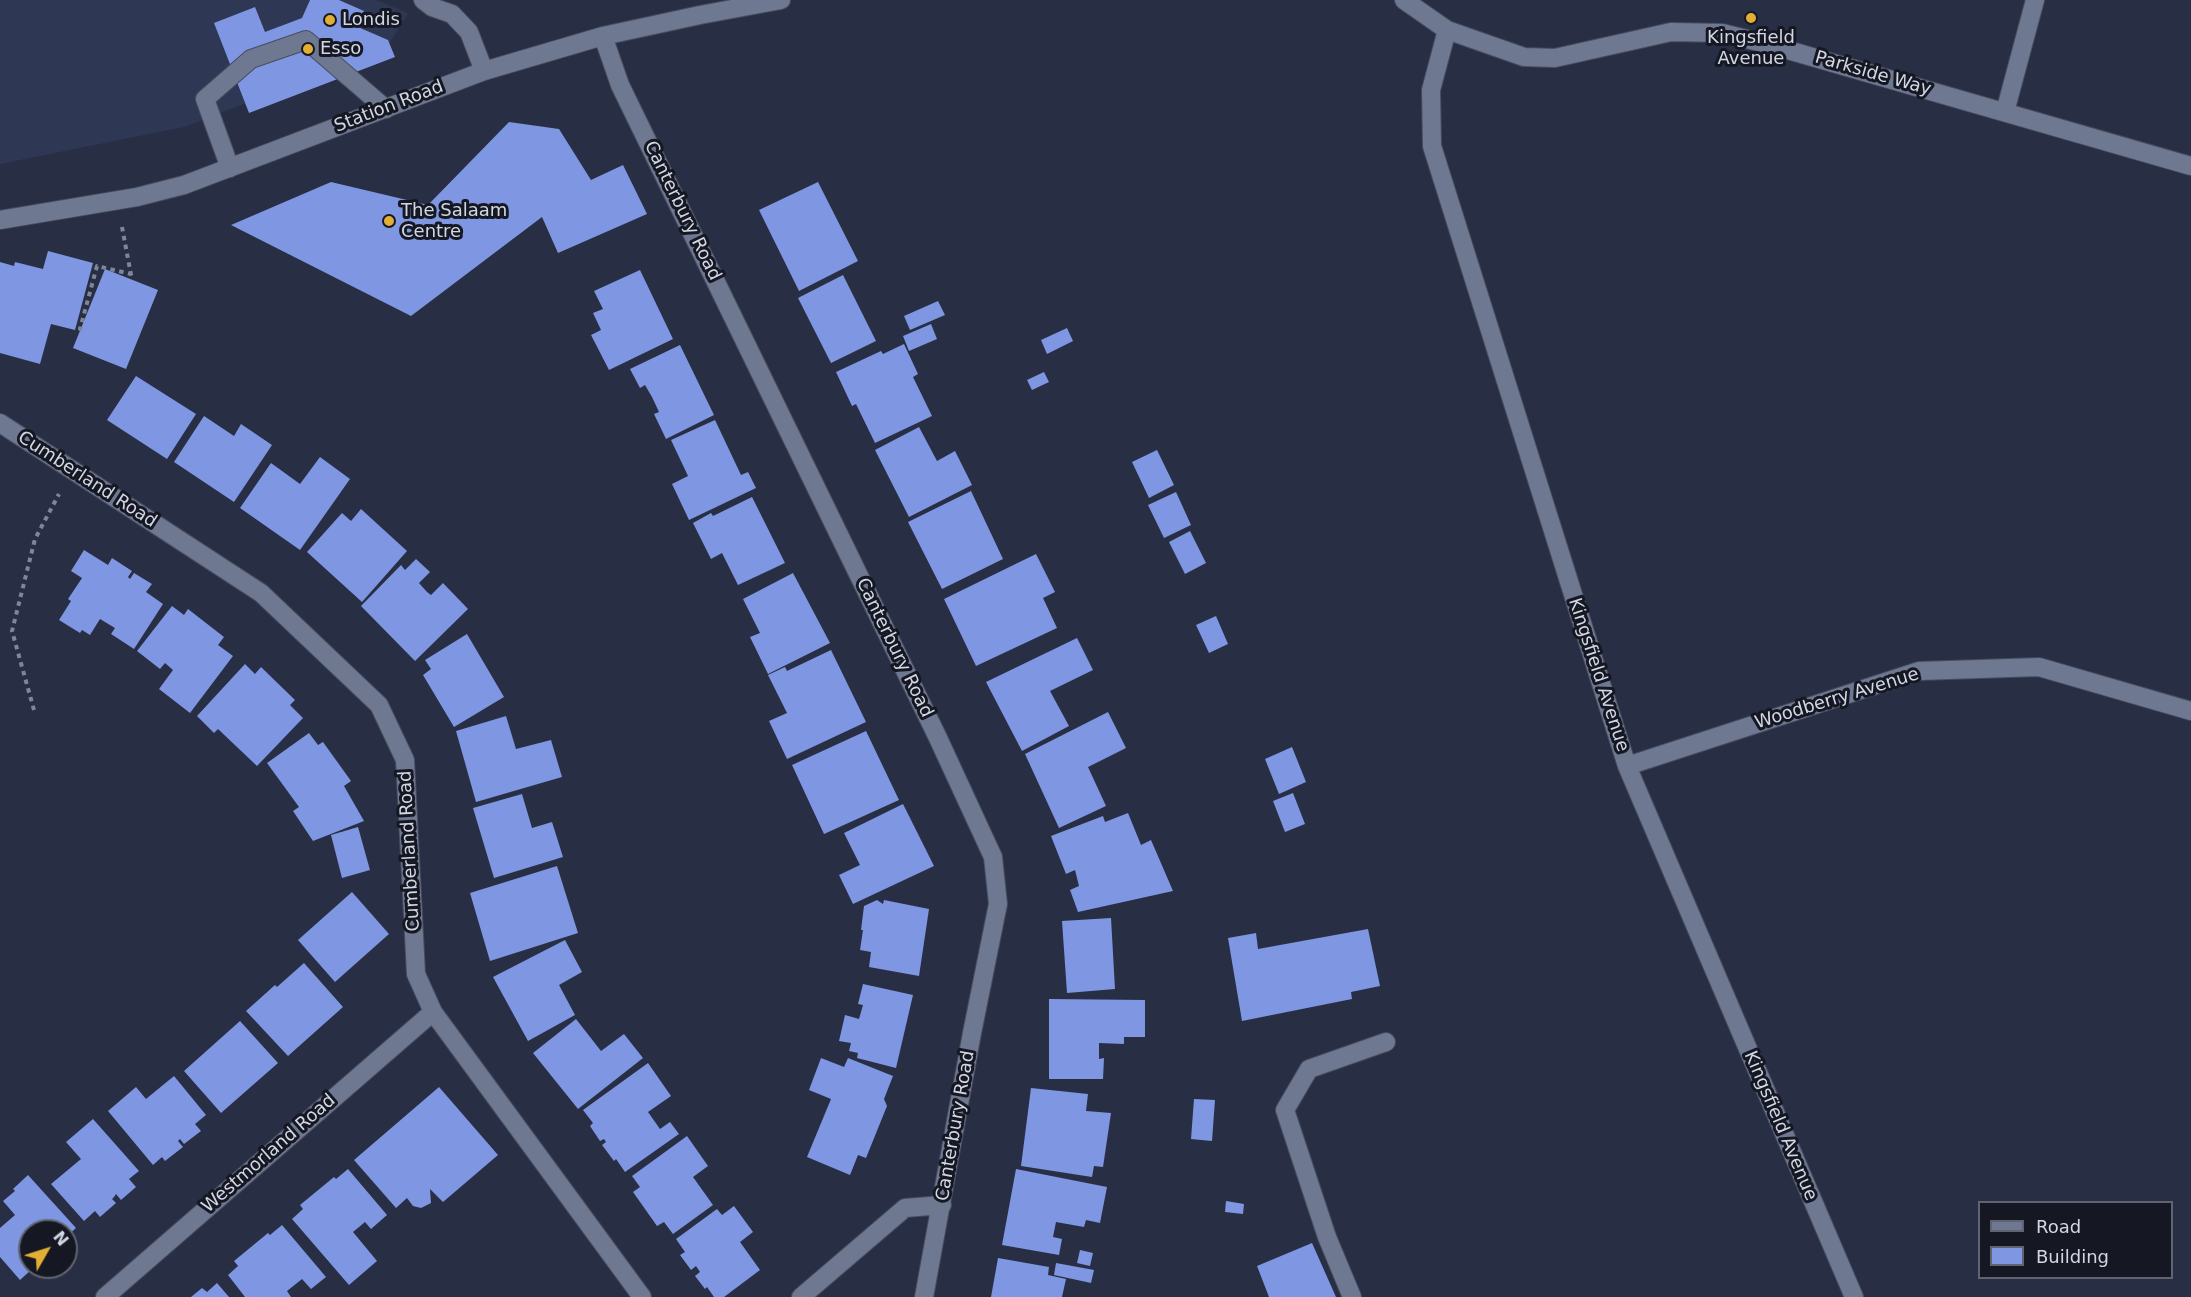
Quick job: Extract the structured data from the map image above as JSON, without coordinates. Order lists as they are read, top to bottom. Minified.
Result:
{"streets":{"street":["Parkside Way","Station Road","Canterbury Road","Cumberland Road","Kingsfield Avenue","Woodberry Avenue","Westmorland Road"]},"crossings":[["Parkside Way","Kingsfield Avenue"],["Station Road","Canterbury Road"],["Cumberland Road","Westmorland Road"],["Kingsfield Avenue","Woodberry Avenue"]],"places":["Kingsfield Avenue","Londis","Esso","The Salaam Centre"],"legend":["Road","Building"],"north":"top right"}
